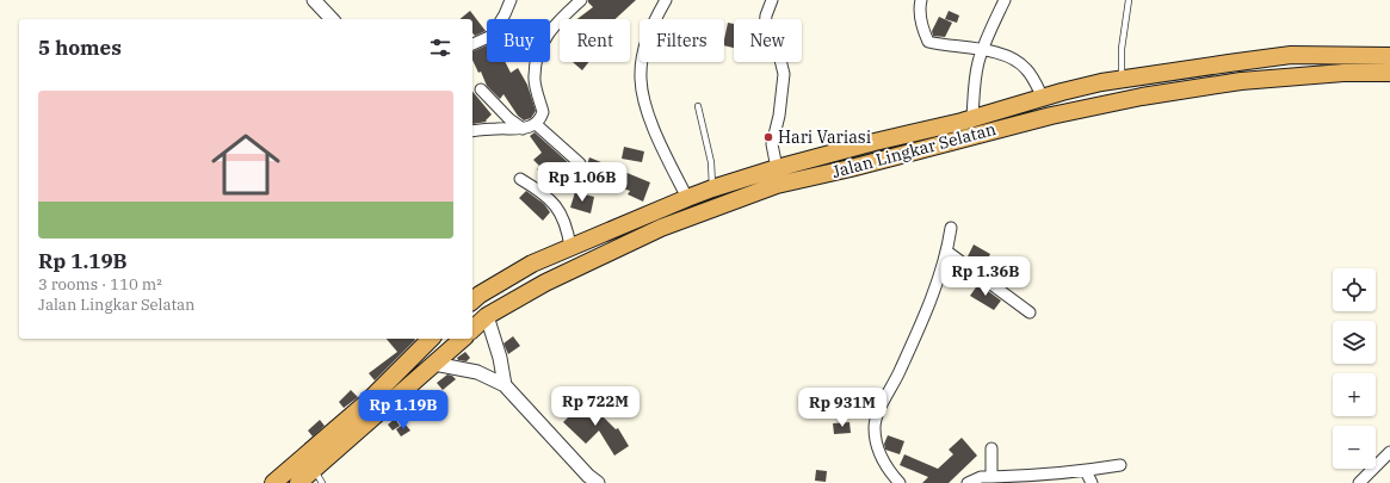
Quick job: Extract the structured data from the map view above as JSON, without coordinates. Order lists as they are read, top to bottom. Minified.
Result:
{"streets":{"highway":["Jalan Lingkar Selatan"]},"places":["Hari Variasi"],"page":{"chip":["Buy","Rent","Filters","New"],"heading":"5 homes","list":[{"name":"Rp 1.19B","note":"3 rooms · 110 m² · Jalan Lingkar Selatan"}],"price":["Rp 1.06B","Rp 1.36B","Rp 722M","Rp 931M","Rp 1.19B"],"map_buttons":["+","−"]}}
